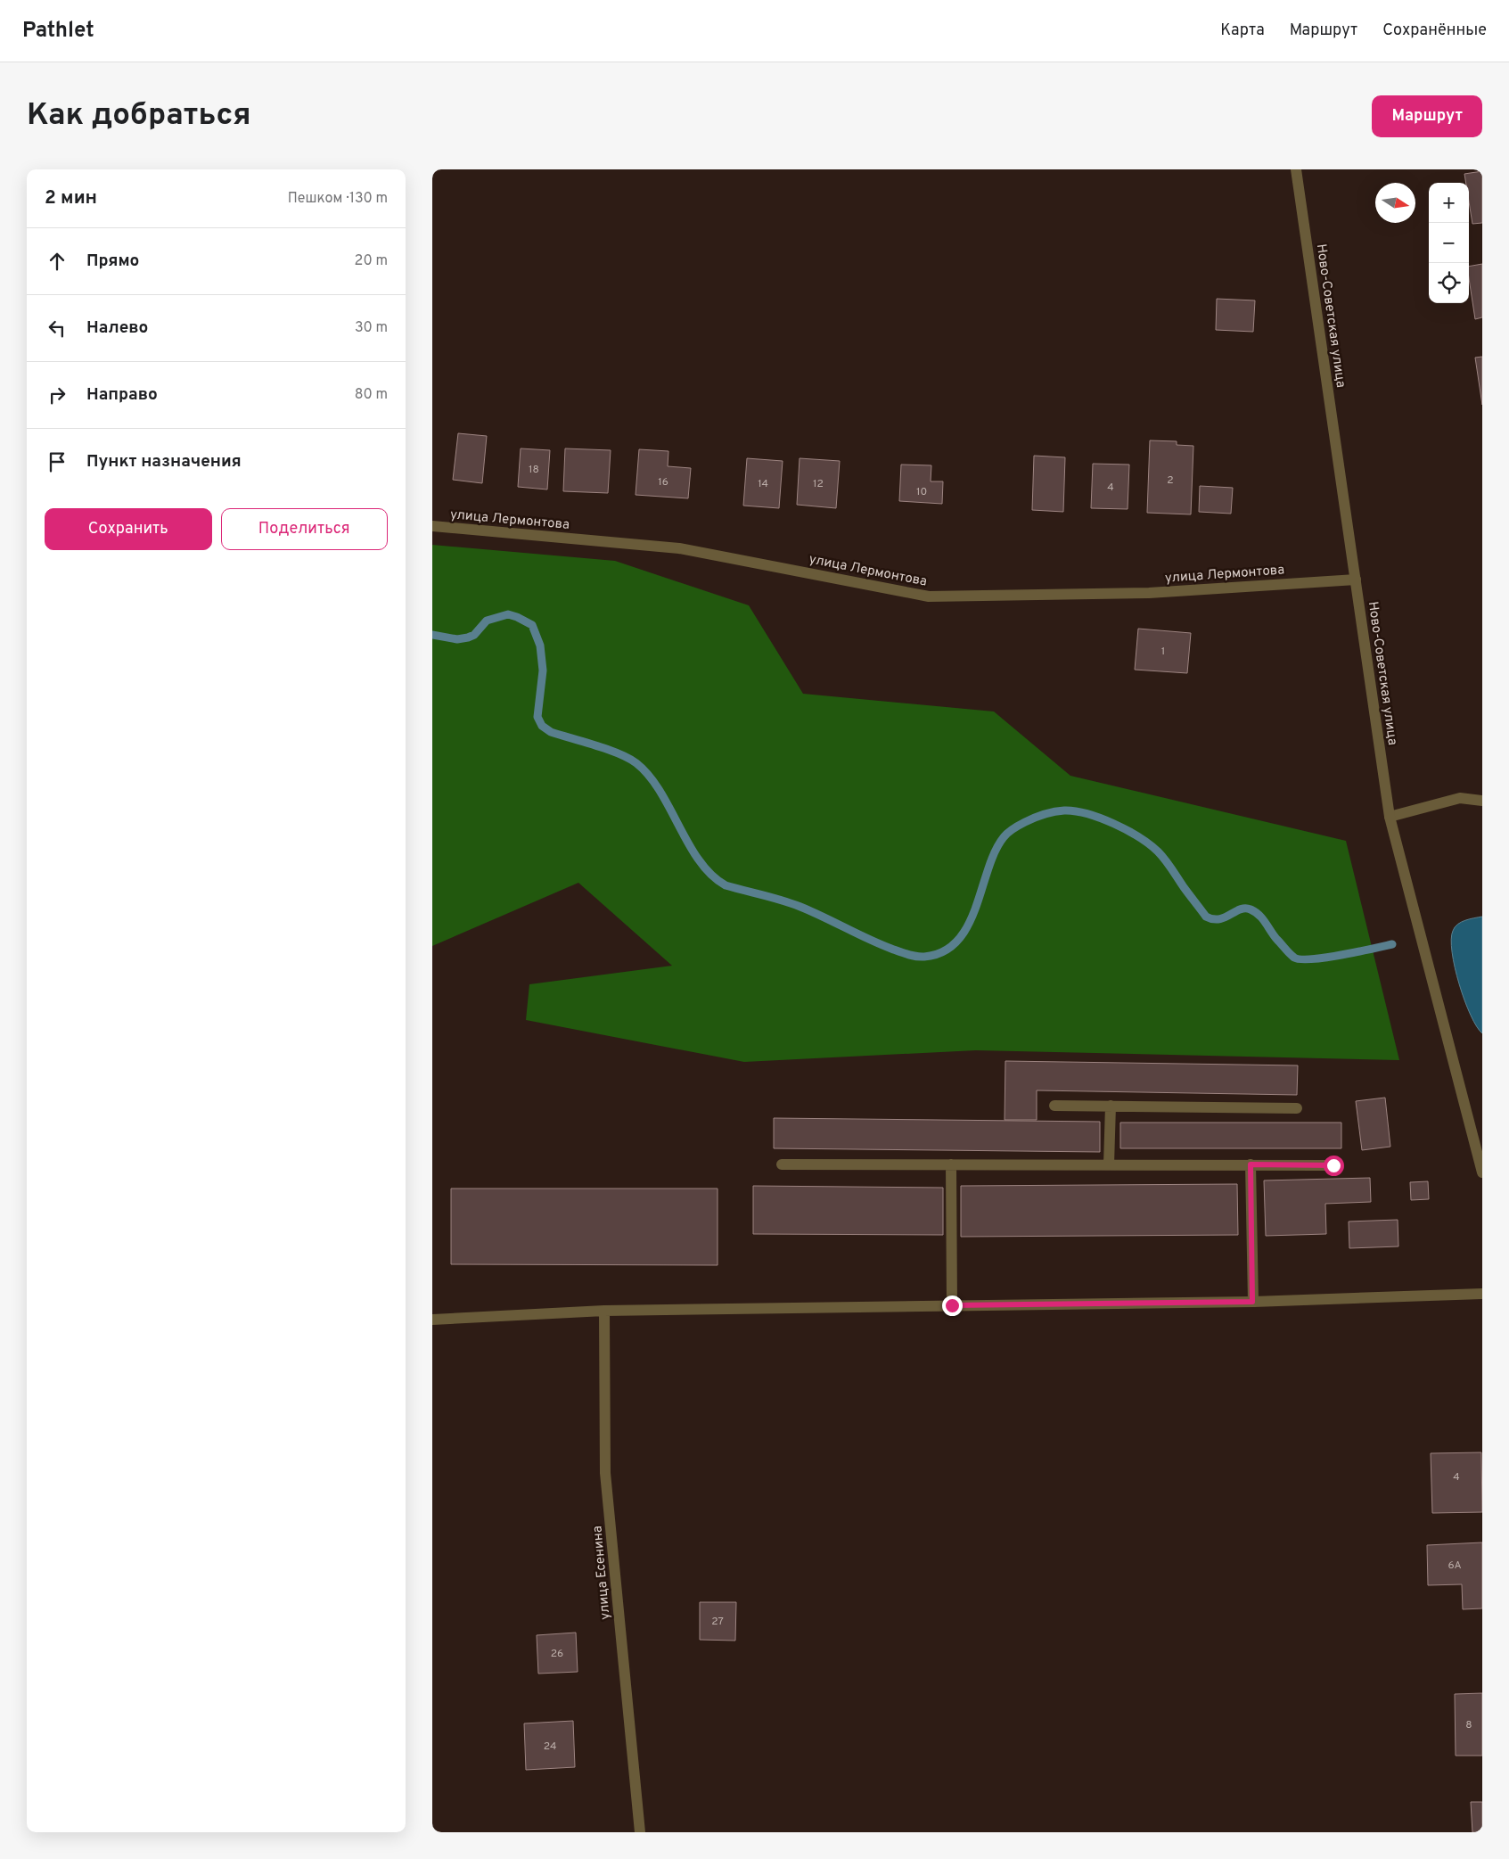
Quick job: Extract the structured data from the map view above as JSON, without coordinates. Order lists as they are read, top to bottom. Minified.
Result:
{"streets":{"street":["Ново-Советская улица","улица Лермонтова","улица Есенина"]},"crossings":[["Ново-Советская улица","улица Лермонтова"]],"house_numbers":["18","2","16","14","12","4","10","1","4","6А","27","26","8","24"],"north":"right","page":{"header":"Pathlet","nav":["Карта","Маршрут","Сохранённые"],"buttons":["Маршрут",["Сохранить","Поделиться"]],"title":"Как добраться","heading":["2 мин","Пешком · 130 m"],"map_buttons":["+","−"],"list":[["Прямо","20 m"],["Налево","30 m"],["Направо","80 m"],"Пункт назначения"]}}
